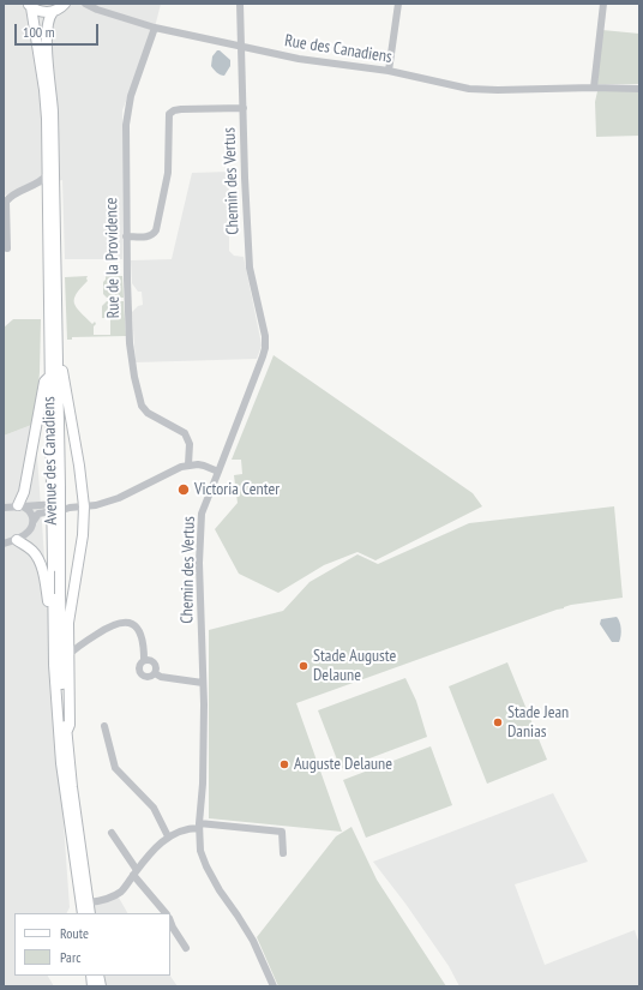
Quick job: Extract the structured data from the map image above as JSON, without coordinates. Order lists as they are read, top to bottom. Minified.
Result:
{"streets":{"main road":["Avenue des Canadiens"],"street":["Rue des Canadiens","Chemin des Vertus","Rue de la Providence"]},"crossings":[["Rue des Canadiens","Chemin des Vertus"],["Rue des Canadiens","Rue de la Providence"]],"places":["Victoria Center","Stade Auguste Delaune","Stade Jean Danias","Auguste Delaune"],"legend":["Route","Parc"],"scale_bar":"100 m"}
